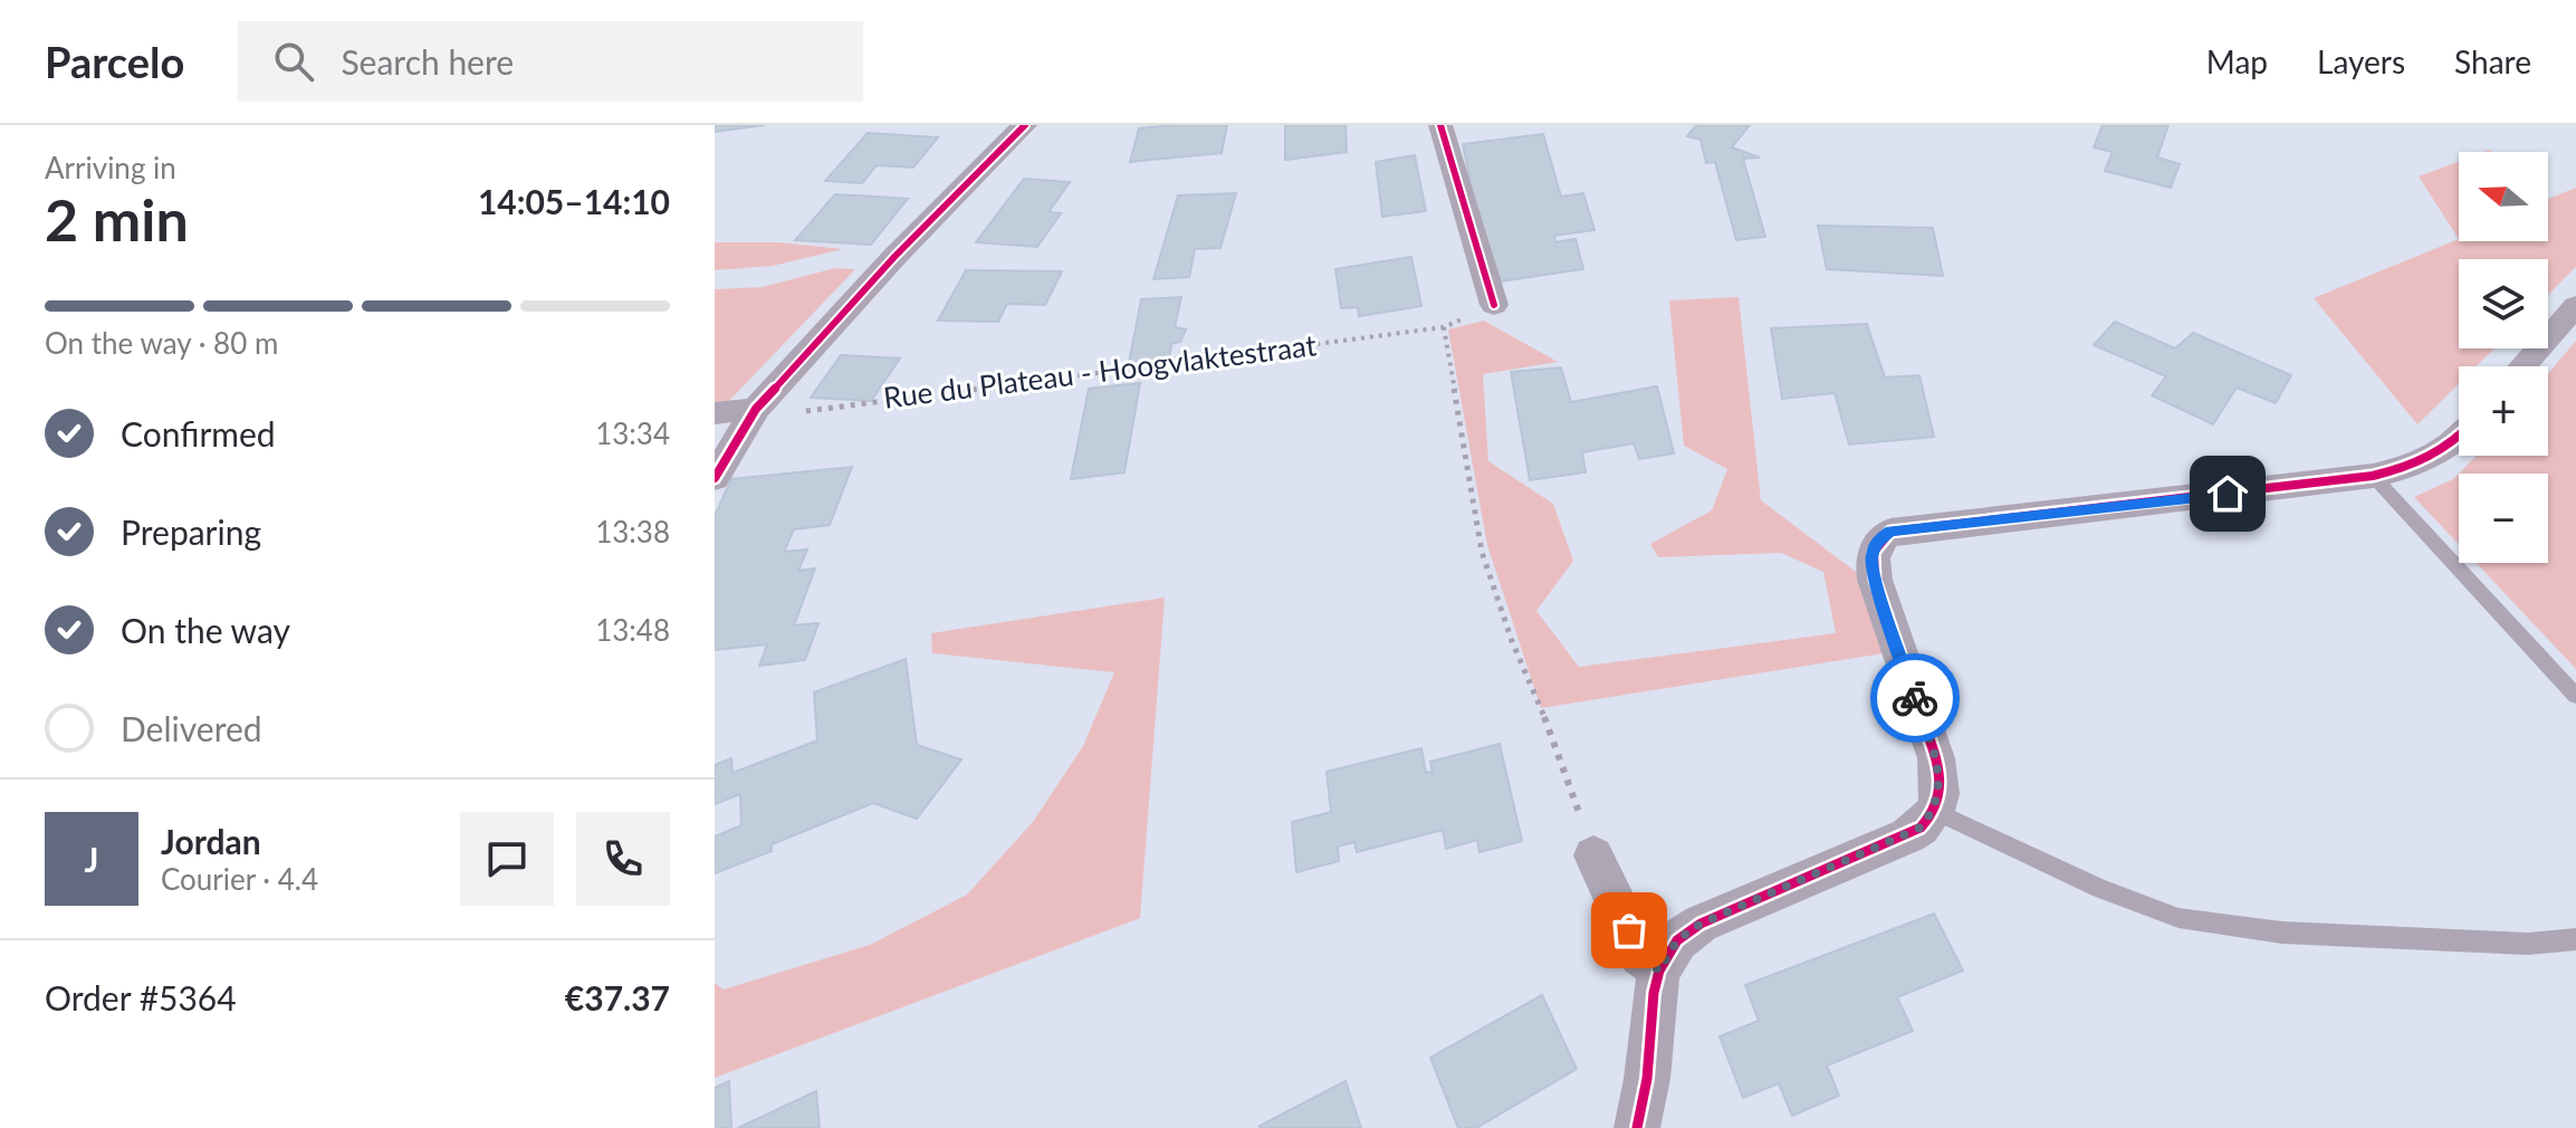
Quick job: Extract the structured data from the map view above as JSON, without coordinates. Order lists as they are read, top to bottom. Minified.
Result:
{"streets":{"path":["Rue du Plateau - Hoogvlaktestraat"]},"north":"left","page":{"header":"Parcelo","search":"Search here","nav":["Map","Layers","Share"],"heading":["2 min","Arriving in","14:05–14:10"],"panel":["Jordan","Courier · 4.4","Order #5364","€37.37"],"map_buttons":["+","−"],"bar":"On the way · 80 m","list":[["Confirmed","13:34"],["Preparing","13:38"],["On the way","13:48"],"Delivered"],"round":"J"}}
